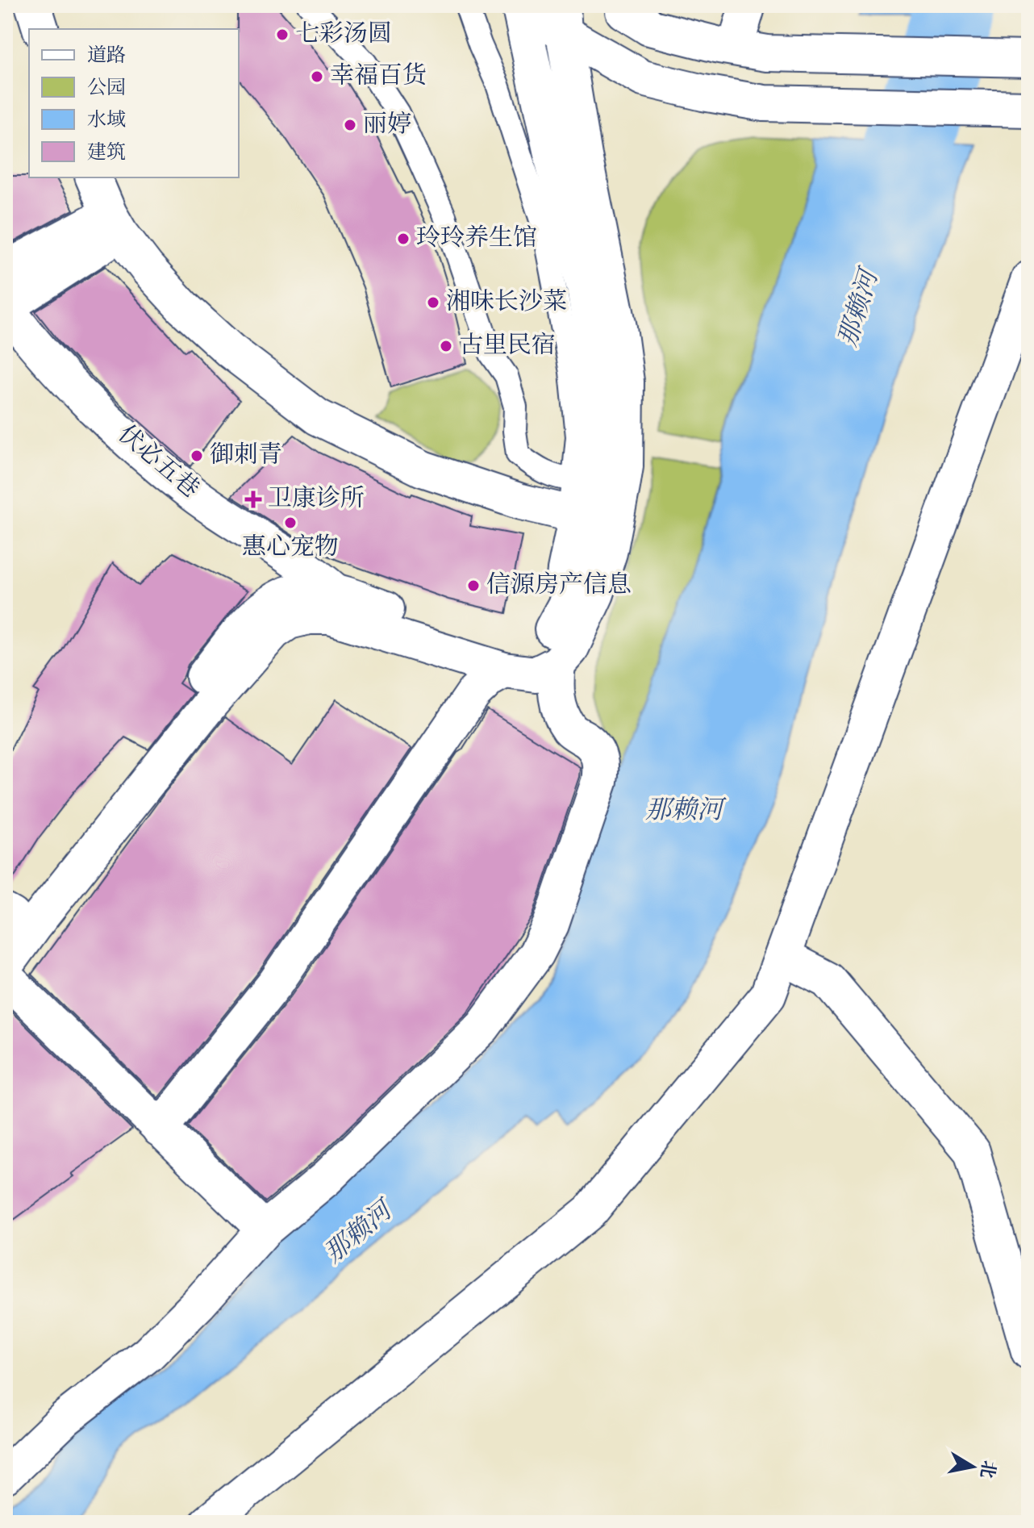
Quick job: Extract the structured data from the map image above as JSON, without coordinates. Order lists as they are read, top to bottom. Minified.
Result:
{"streets":{"street":["伏必五巷"]},"water":["那赖河"],"places":{"other":["七彩汤圆","幸福百货","丽婷","玲玲养生馆","湘味长沙菜","古里民宿","御刺青","惠心宠物","信源房产信息"],"health":["卫康诊所"]},"legend":["道路","公园","水域","建筑"],"north":"right"}
